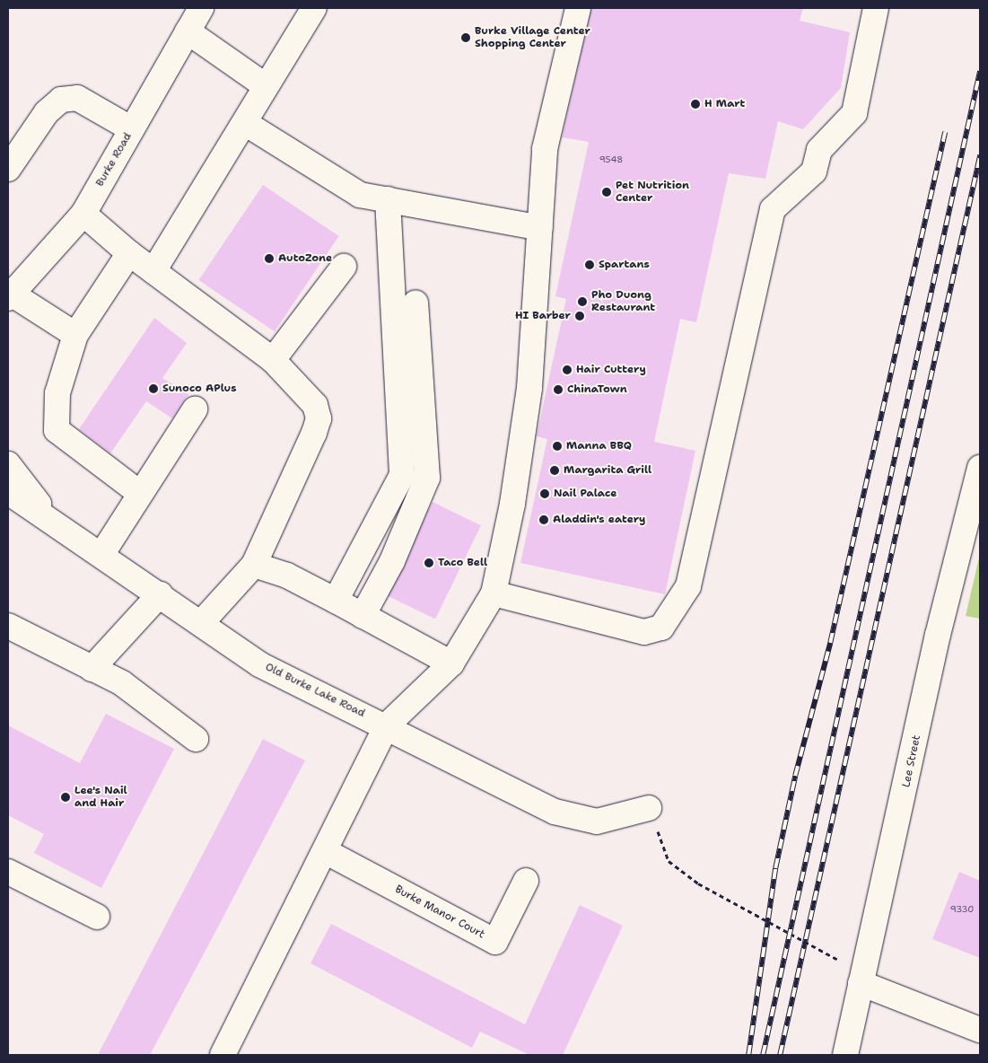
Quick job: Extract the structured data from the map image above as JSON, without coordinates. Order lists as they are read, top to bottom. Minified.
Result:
{"streets":{"street":["Burke Road","Old Burke Lake Road","Lee Street","Burke Manor Court"]},"places":["Burke Village Center Shopping Center","H Mart","Pet Nutrition Center","AutoZone","Spartans","Pho Duong Restaurant","HI Barber","Hair Cuttery","Sunoco APlus","ChinaTown","Manna BBQ","Margarita Grill","Nail Palace","Aladdin's eatery","Taco Bell","Lee's Nail and Hair"],"house_numbers":["9548","9330"]}
